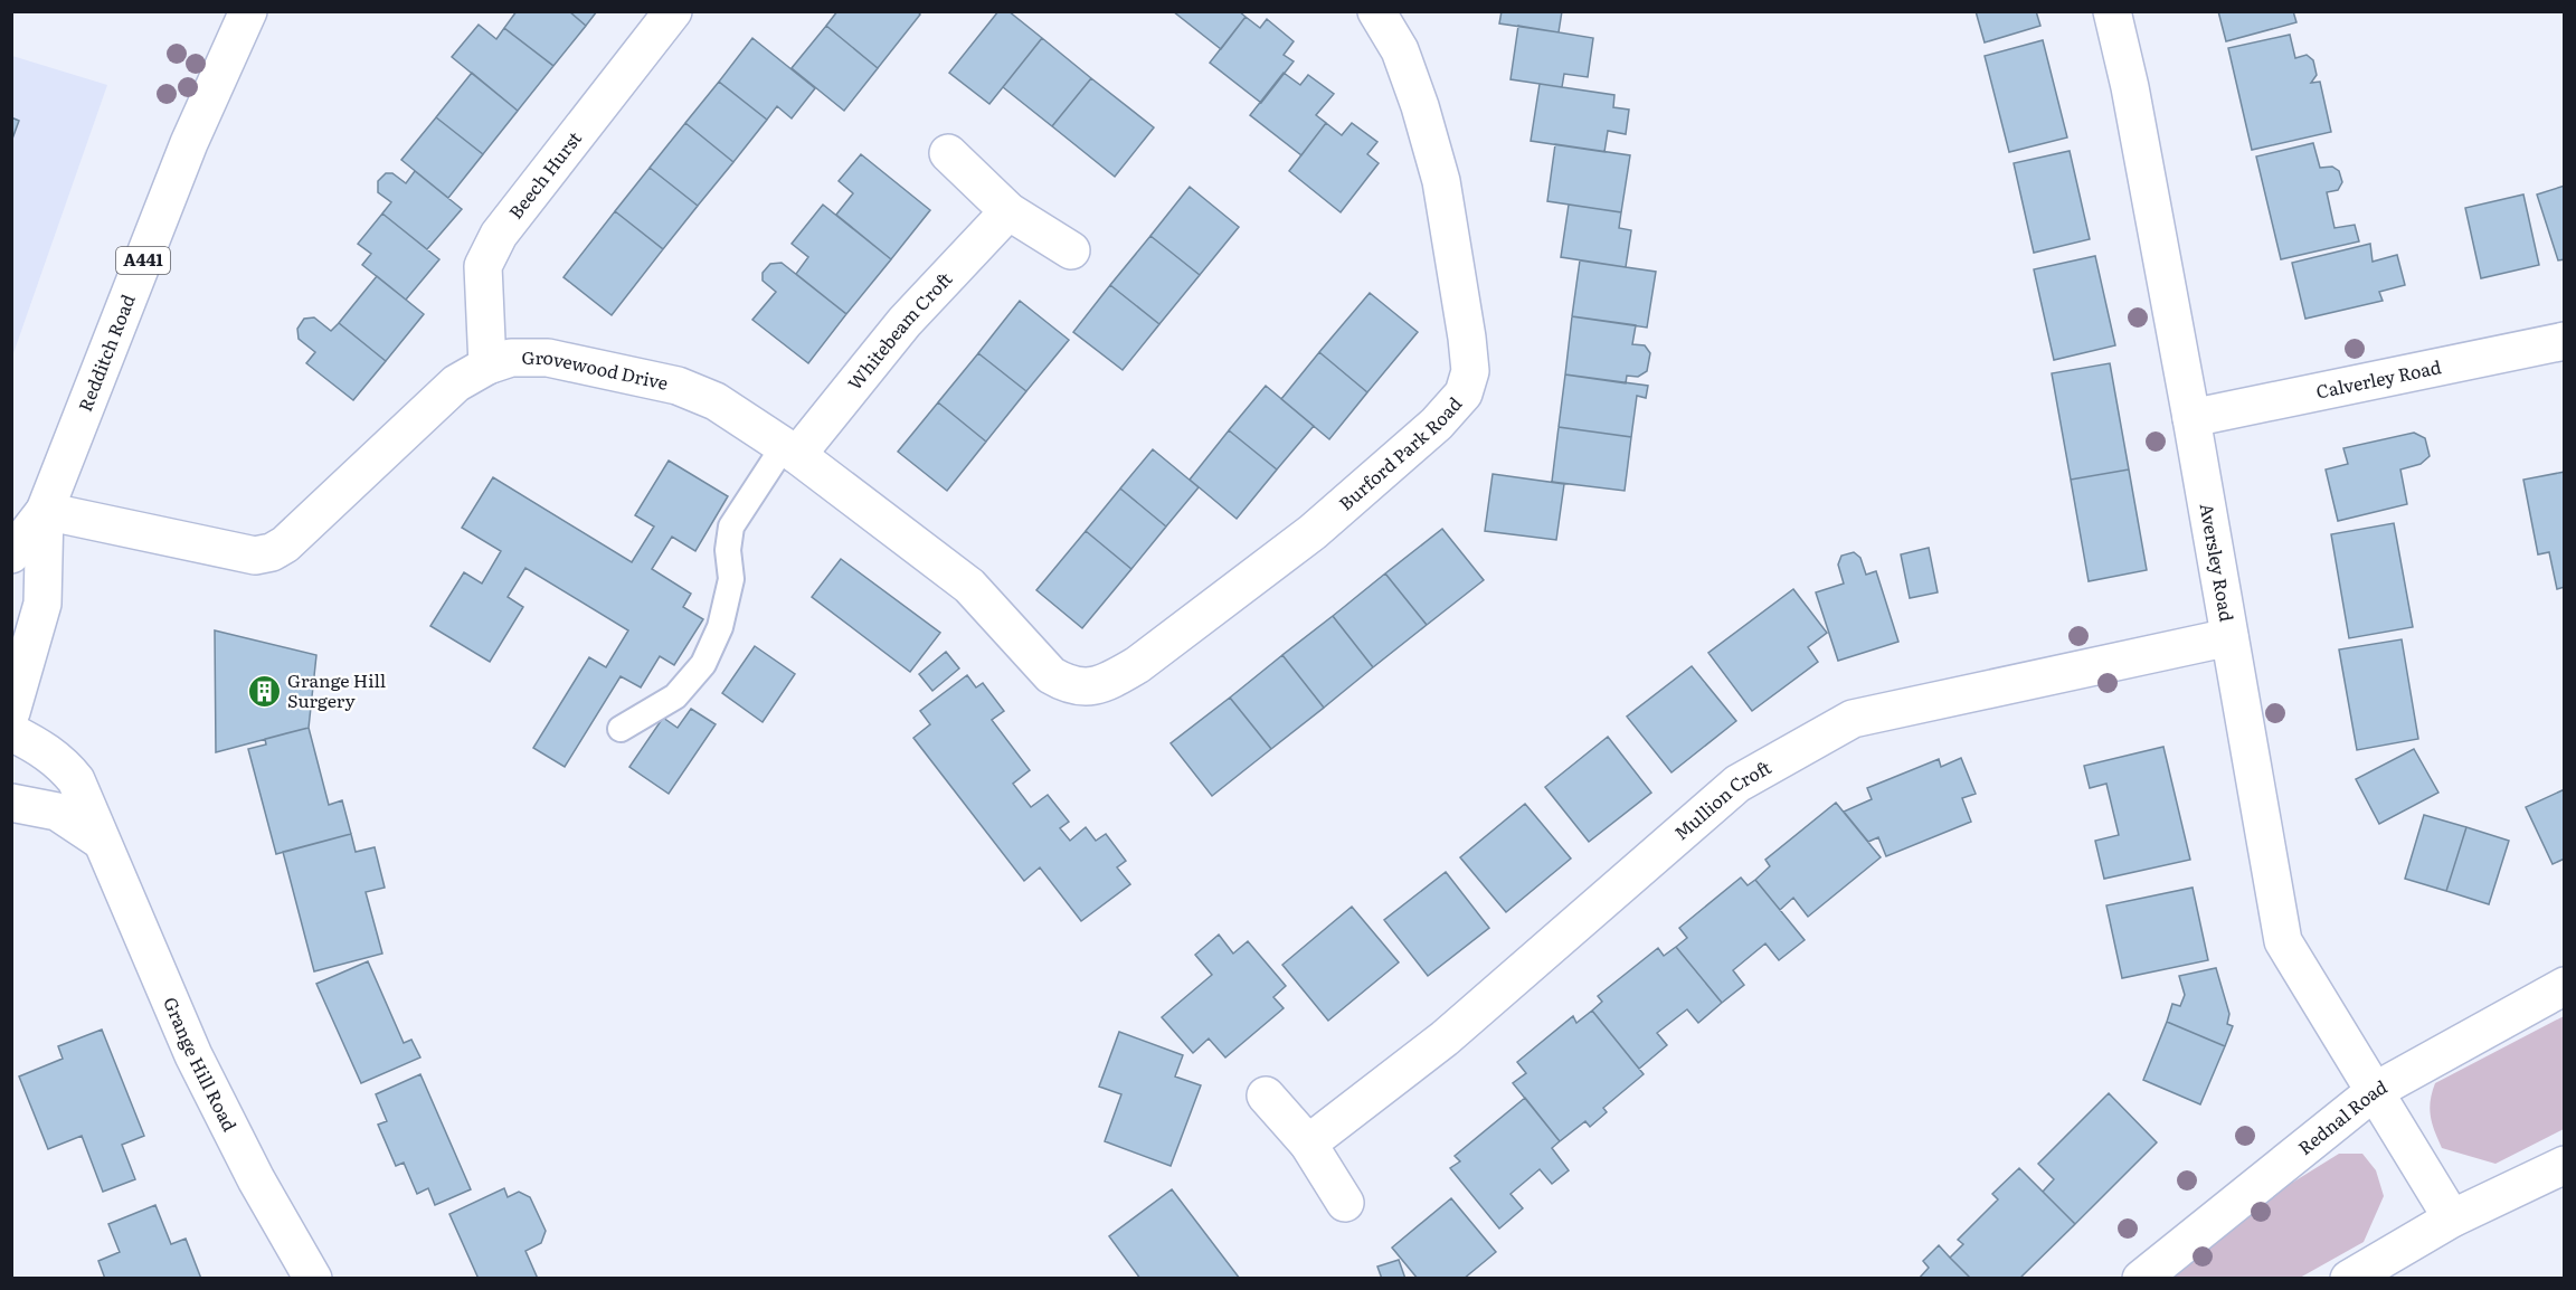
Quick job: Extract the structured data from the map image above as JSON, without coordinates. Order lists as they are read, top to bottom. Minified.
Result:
{"streets":{"main road":["Beech Hurst","A441","Whitebeam Croft","Redditch Road","Grovewood Drive","Calverley Road","Burford Park Road","Aversley Road","Mullion Croft","Grange Hill Road","Rednal Road"]},"crossings":[["Beech Hurst","Grovewood Drive"],["Whitebeam Croft","Grovewood Drive"],["Redditch Road","Grovewood Drive"],["Grovewood Drive","Burford Park Road"],["Calverley Road","Aversley Road"],["Aversley Road","Mullion Croft"],["Aversley Road","Rednal Road"]],"places":{"building":["Grange Hill Surgery"]}}
